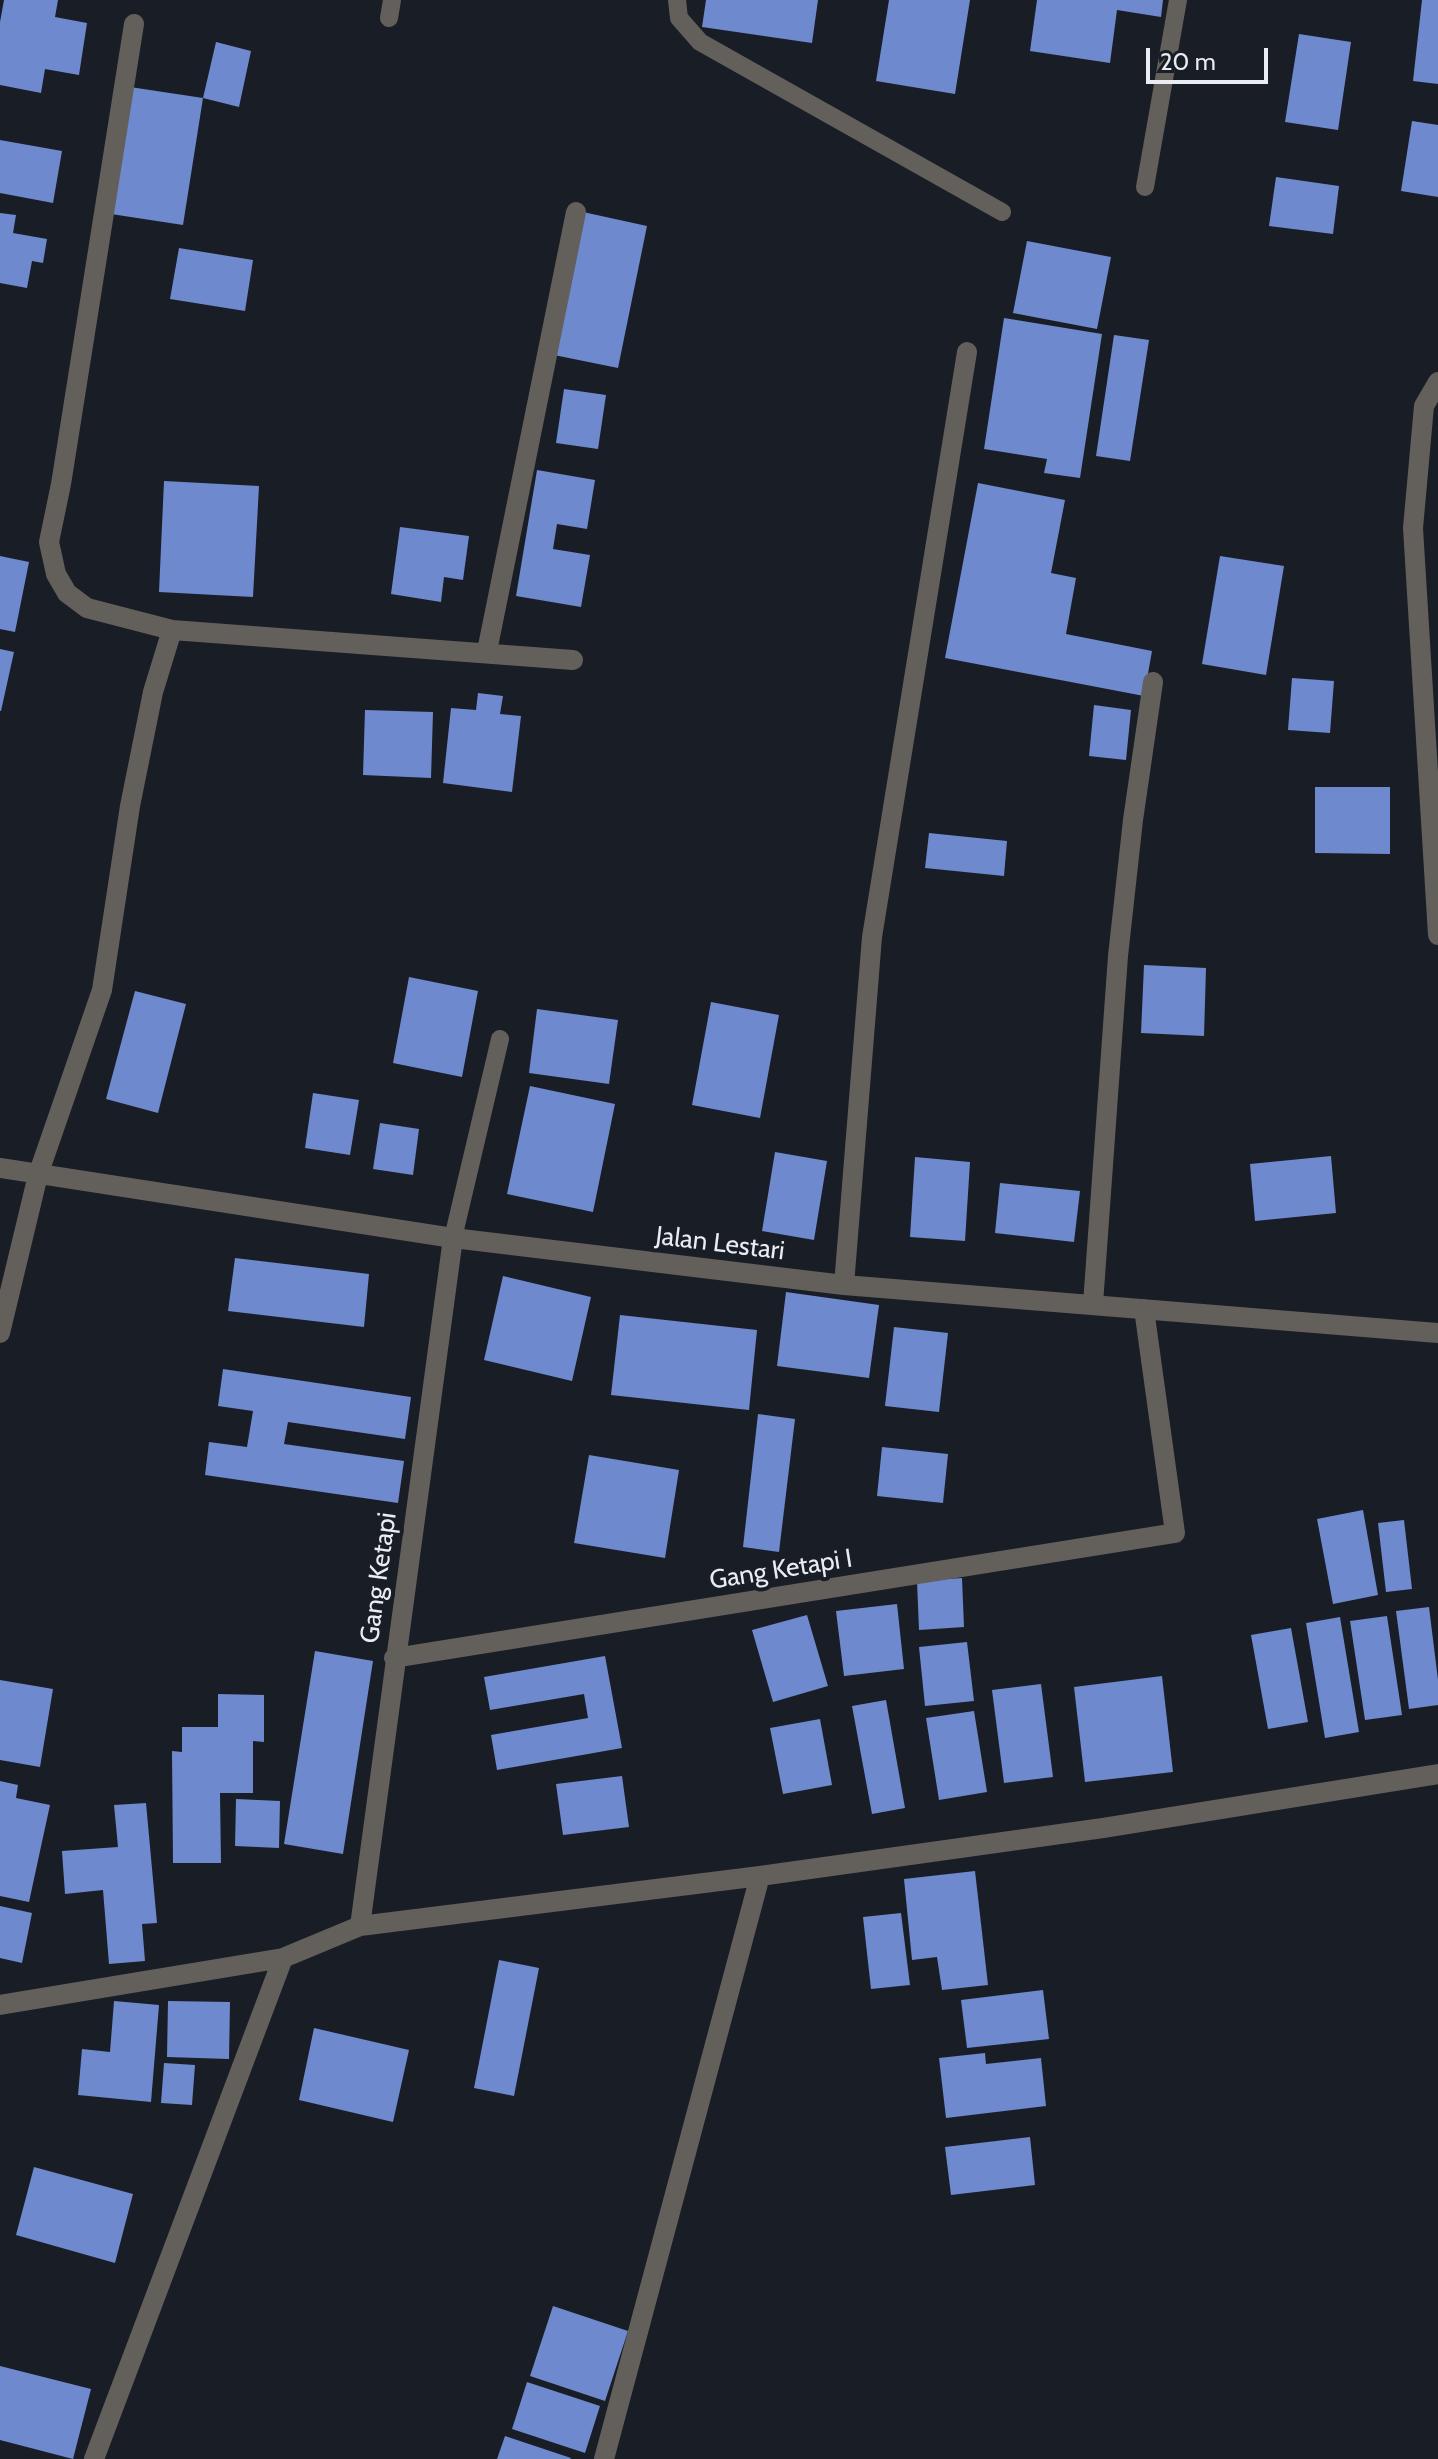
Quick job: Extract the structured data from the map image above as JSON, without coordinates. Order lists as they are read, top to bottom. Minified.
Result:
{"streets":{"street":["Jalan Lestari","Gang Ketapi I","Gang Ketapi"]},"crossings":[["Jalan Lestari","Gang Ketapi I"],["Jalan Lestari","Gang Ketapi"],["Gang Ketapi I","Gang Ketapi"]],"scale_bar":"20 m"}
